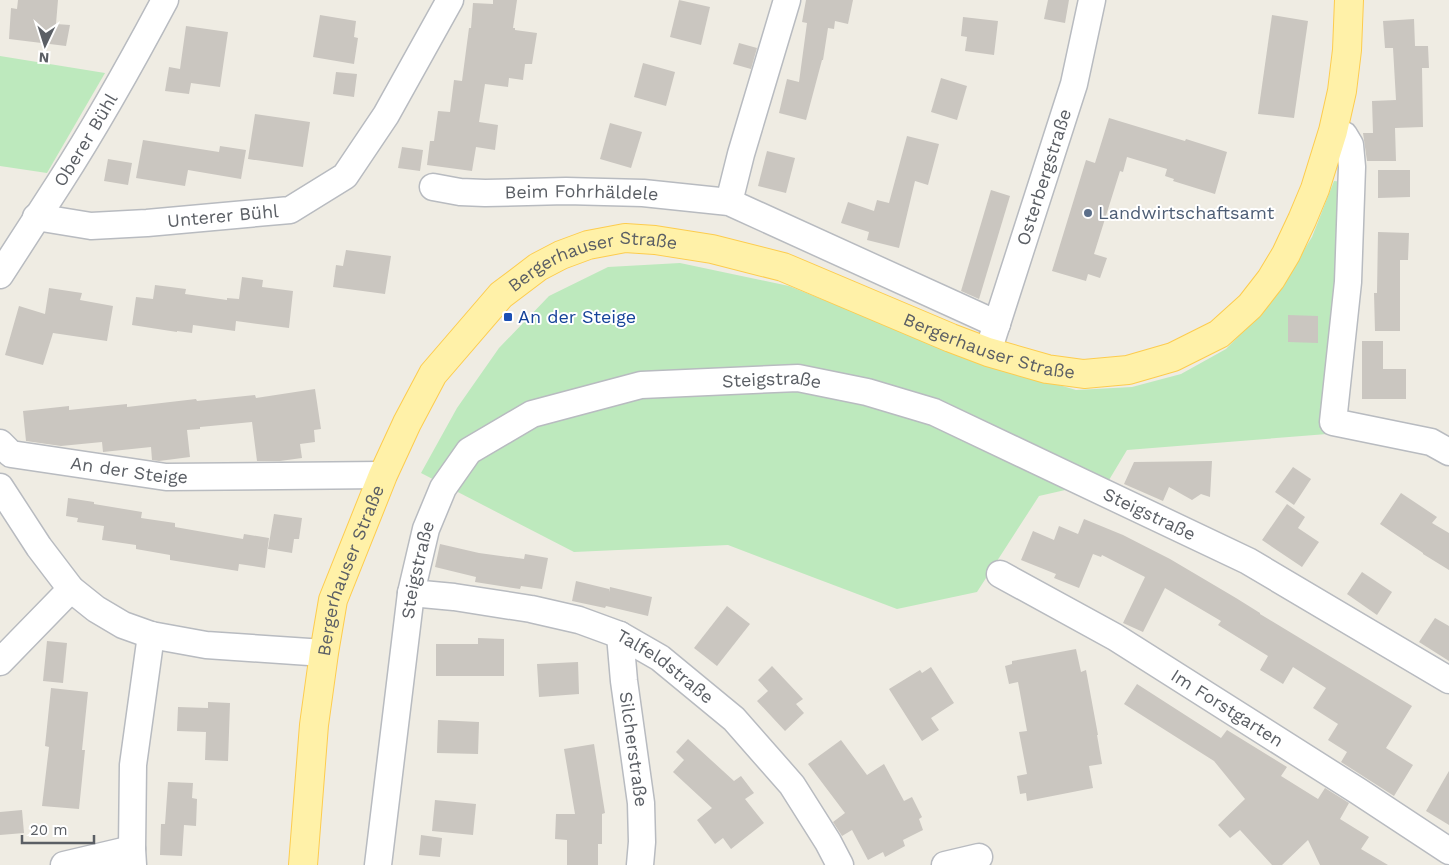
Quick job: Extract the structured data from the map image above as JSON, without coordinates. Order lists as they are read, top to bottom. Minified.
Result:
{"streets":{"main road":["Bergerhauser Straße"],"street":["Oberer Bühl","Osterbergstraße","Beim Fohrhäldele","Unterer Bühl","Steigstraße","An der Steige","Talfeldstraße","Im Forstgarten","Silcherstraße"]},"crossings":[["Oberer Bühl","Unterer Bühl"],["Osterbergstraße","Beim Fohrhäldele"],["Osterbergstraße","Bergerhauser Straße"],["Bergerhauser Straße","An der Steige"],["Steigstraße","Talfeldstraße"],["Talfeldstraße","Silcherstraße"]],"places":{"other":["Landwirtschaftsamt"],"transit":["An der Steige"]},"scale_bar":"20 m","north":"bottom"}
